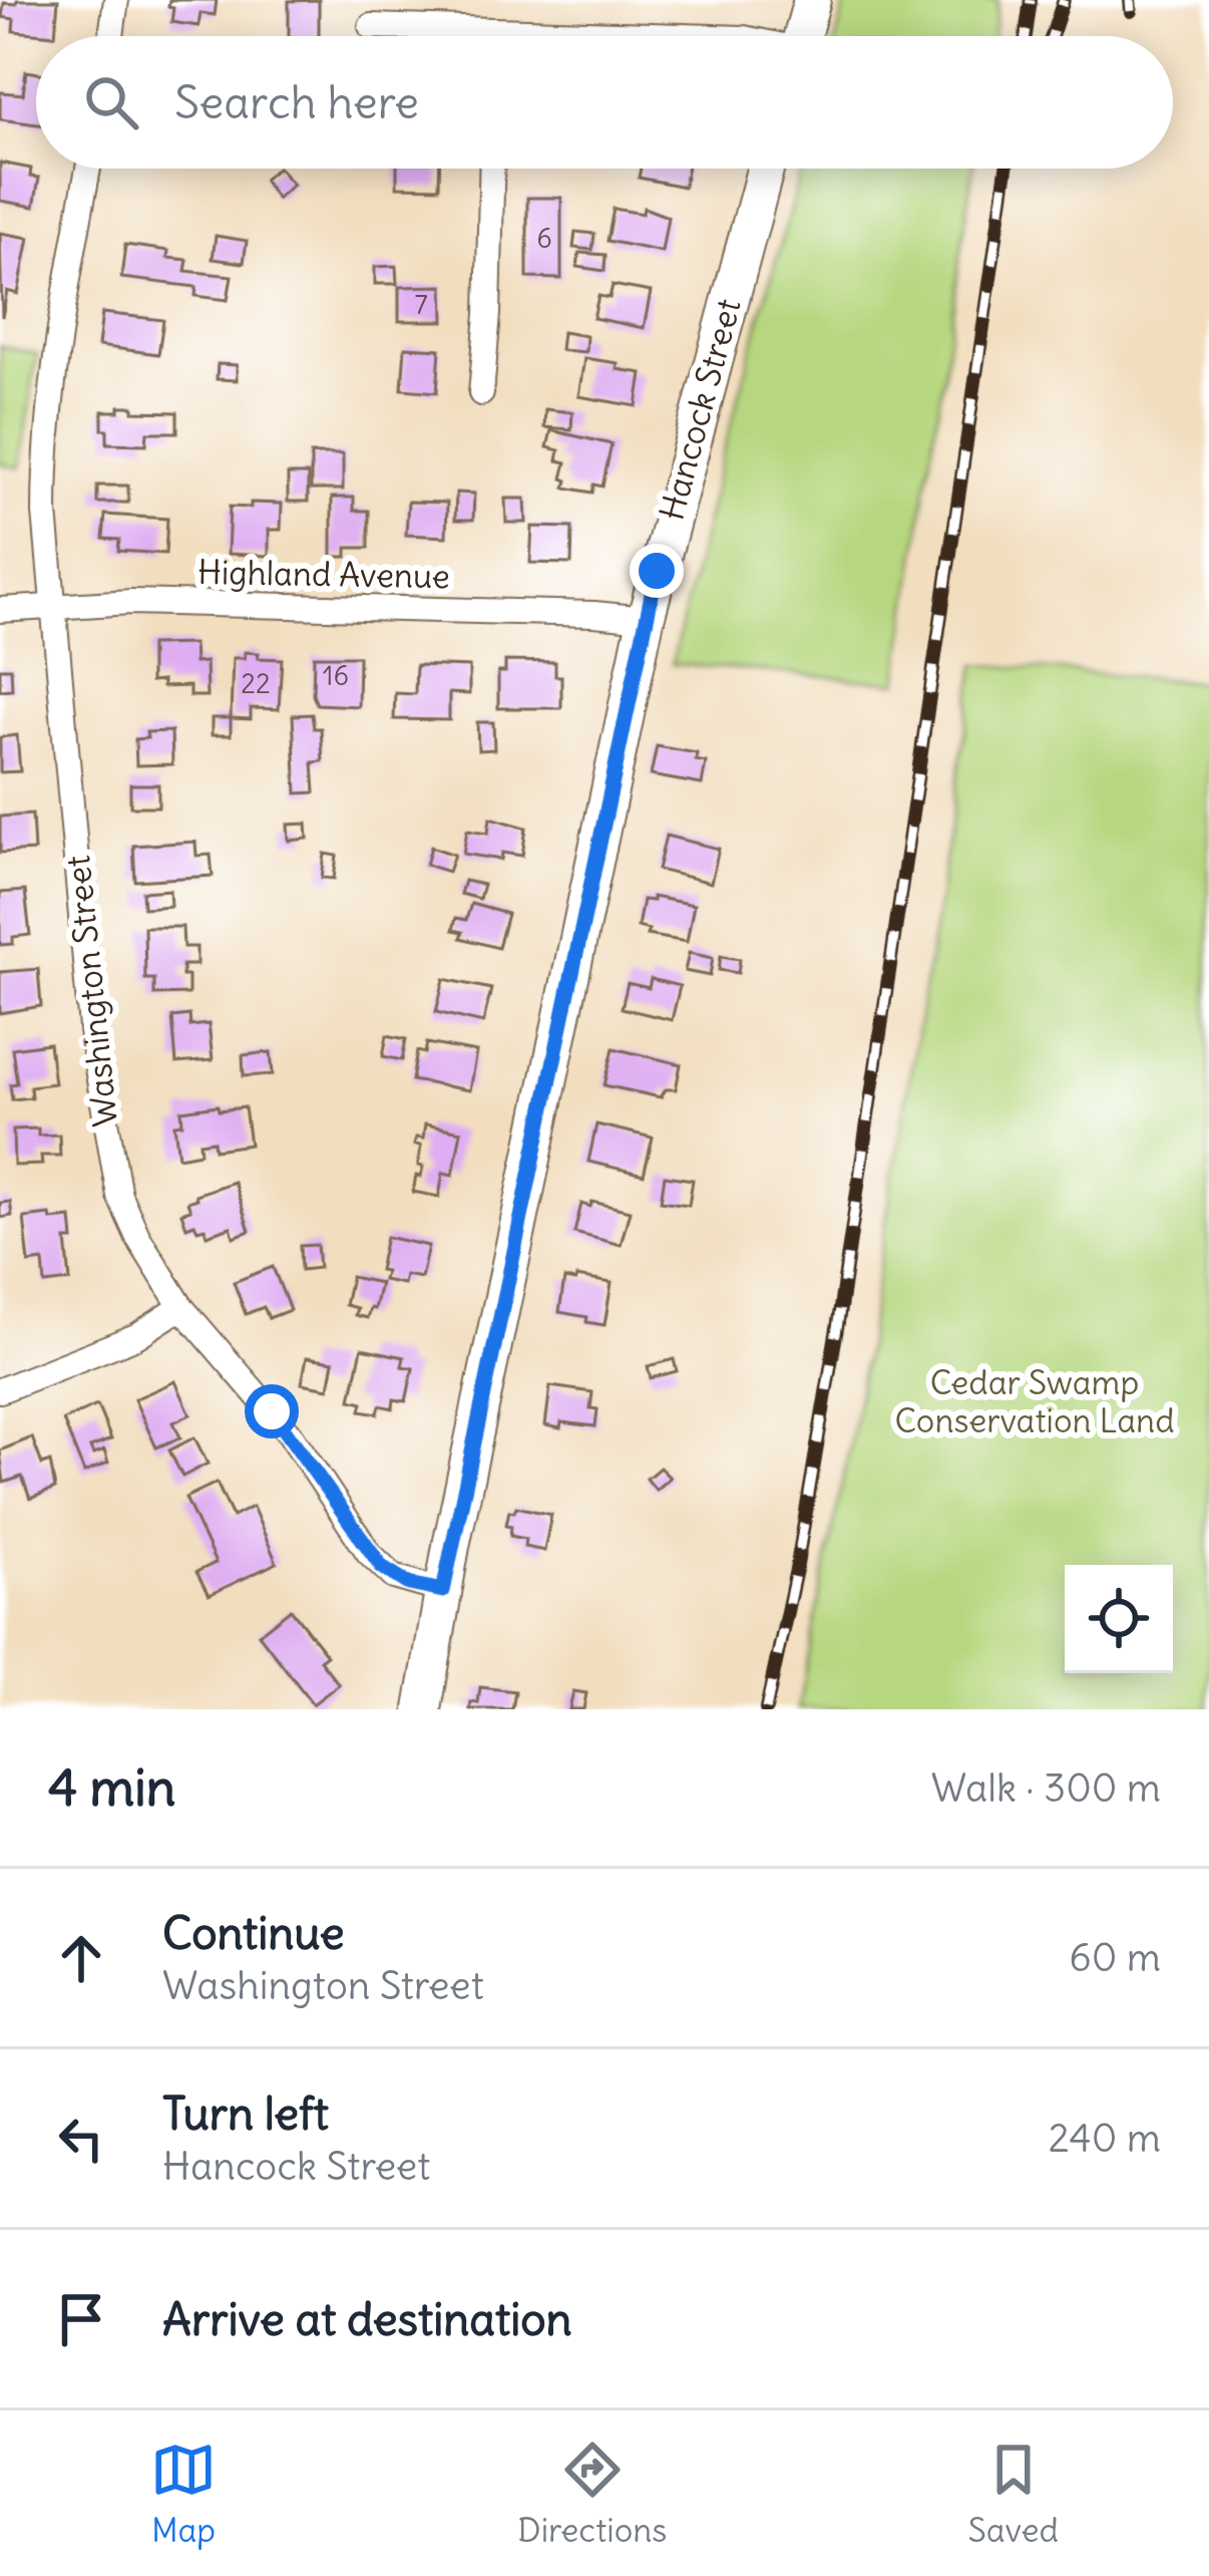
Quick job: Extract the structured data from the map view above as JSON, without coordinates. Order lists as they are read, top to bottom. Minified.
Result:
{"streets":{"main road":["Hancock Street"],"street":["Highland Avenue","Washington Street"]},"crossings":[["Hancock Street","Highland Avenue"],["Hancock Street","Washington Street"],["Highland Avenue","Washington Street"]],"parks":["Cedar Swamp Conservation Land"],"house_numbers":["6","7","16","22"],"page":{"search":"Search here","heading":["4 min","Walk · 300 m"],"list":[["Continue","Washington Street","60 m"],["Turn left","Hancock Street","240 m"],"Arrive at destination"],"nav":["Map","Directions","Saved"]}}
